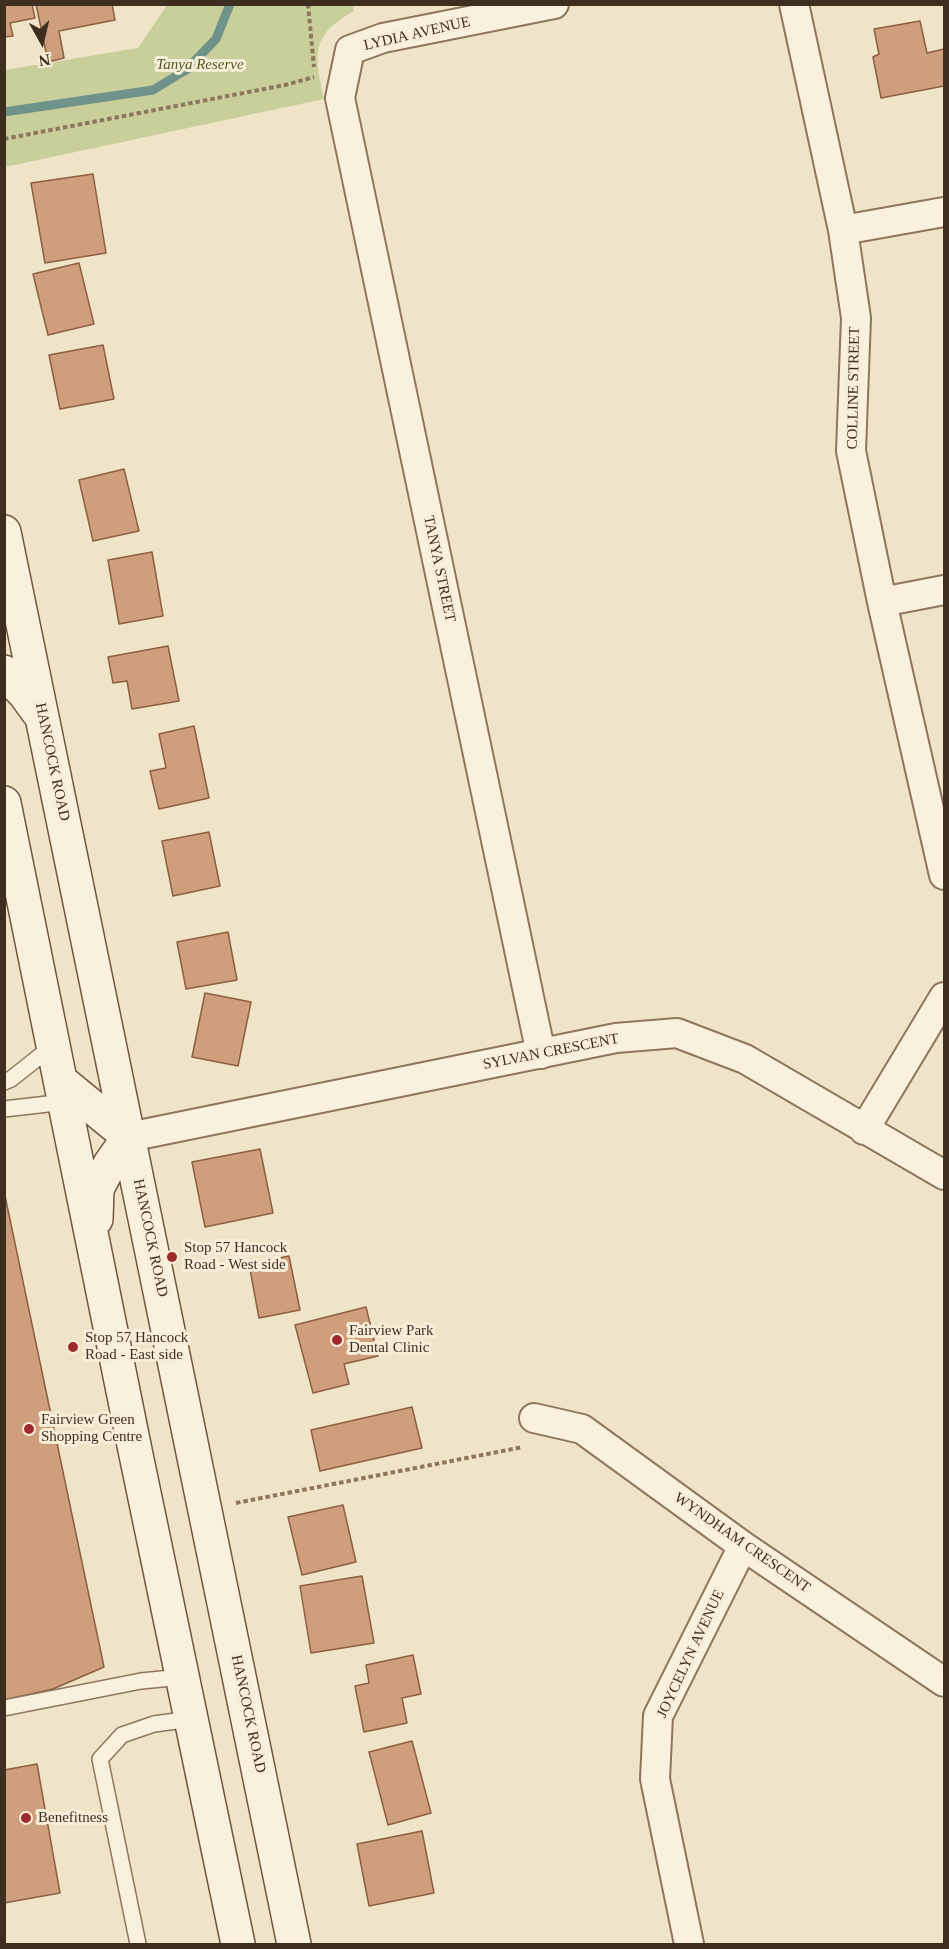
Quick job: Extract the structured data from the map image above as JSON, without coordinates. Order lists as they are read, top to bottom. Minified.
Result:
{"streets":{"main road":["HANCOCK ROAD"],"street":["LYDIA AVENUE","COLLINE STREET","TANYA STREET","SYLVAN CRESCENT","WYNDHAM CRESCENT","JOYCELYN AVENUE"]},"crossings":[["LYDIA AVENUE","TANYA STREET"],["TANYA STREET","SYLVAN CRESCENT"],["HANCOCK ROAD","SYLVAN CRESCENT"],["WYNDHAM CRESCENT","JOYCELYN AVENUE"]],"parks":["Tanya Reserve"],"places":["Stop 57 Hancock Road - West side","Fairview Park Dental Clinic","Stop 57 Hancock Road - East side","Fairview Green Shopping Centre","Benefitness"],"north":"bottom"}
